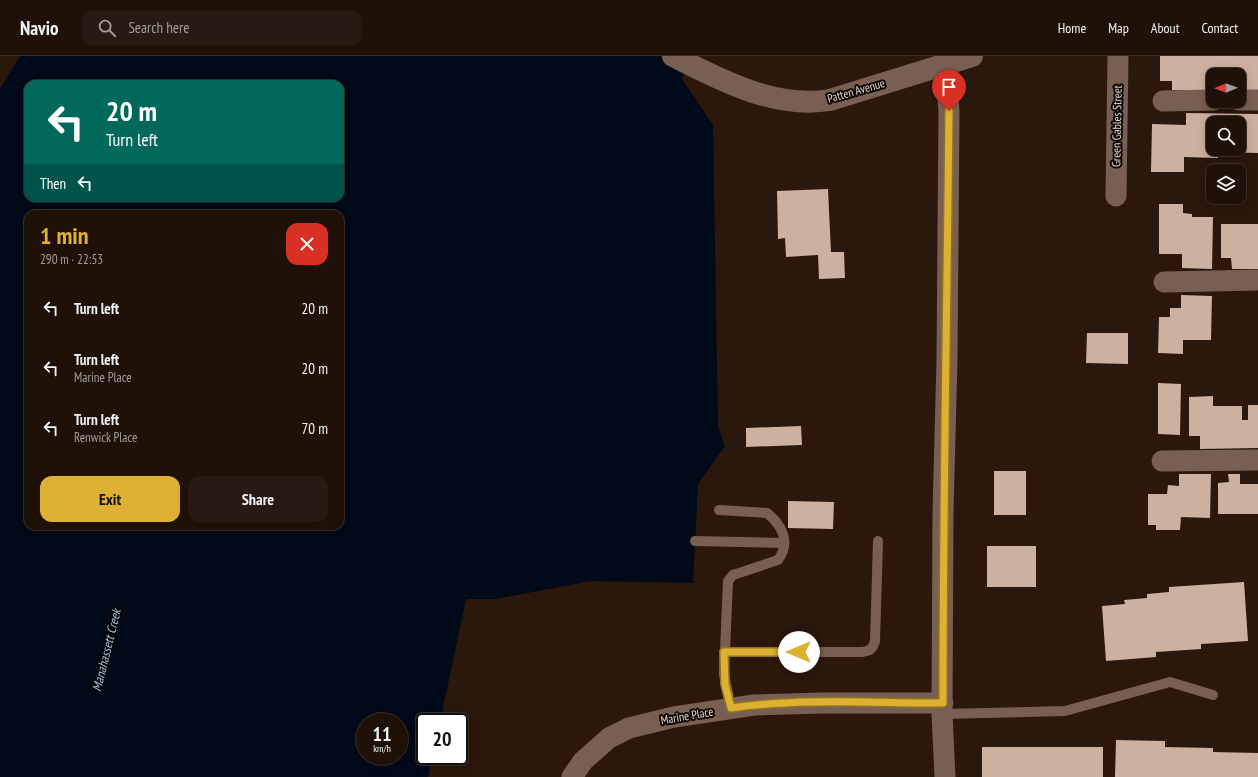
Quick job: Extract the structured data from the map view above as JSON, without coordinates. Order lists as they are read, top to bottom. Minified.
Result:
{"streets":{"street":["Patten Avenue","Green Gables Street","Marine Place"]},"water":["Manahassett Creek"],"north":"left","page":{"header":"Navio","search":"Search here","nav":["Home","Map","About","Contact"],"turn":["20 m","Turn left"],"then":"Then","heading":["1 min","290 m · 22:53"],"list":[{"name":"Turn left","value":"20 m"},{"name":"Turn left","note":"Marine Place","value":"20 m"},{"name":"Turn left","note":"Renwick Place","value":"70 m"}],"buttons":["Exit","Share"],"speed":"11 km/h","limit":"20"}}
